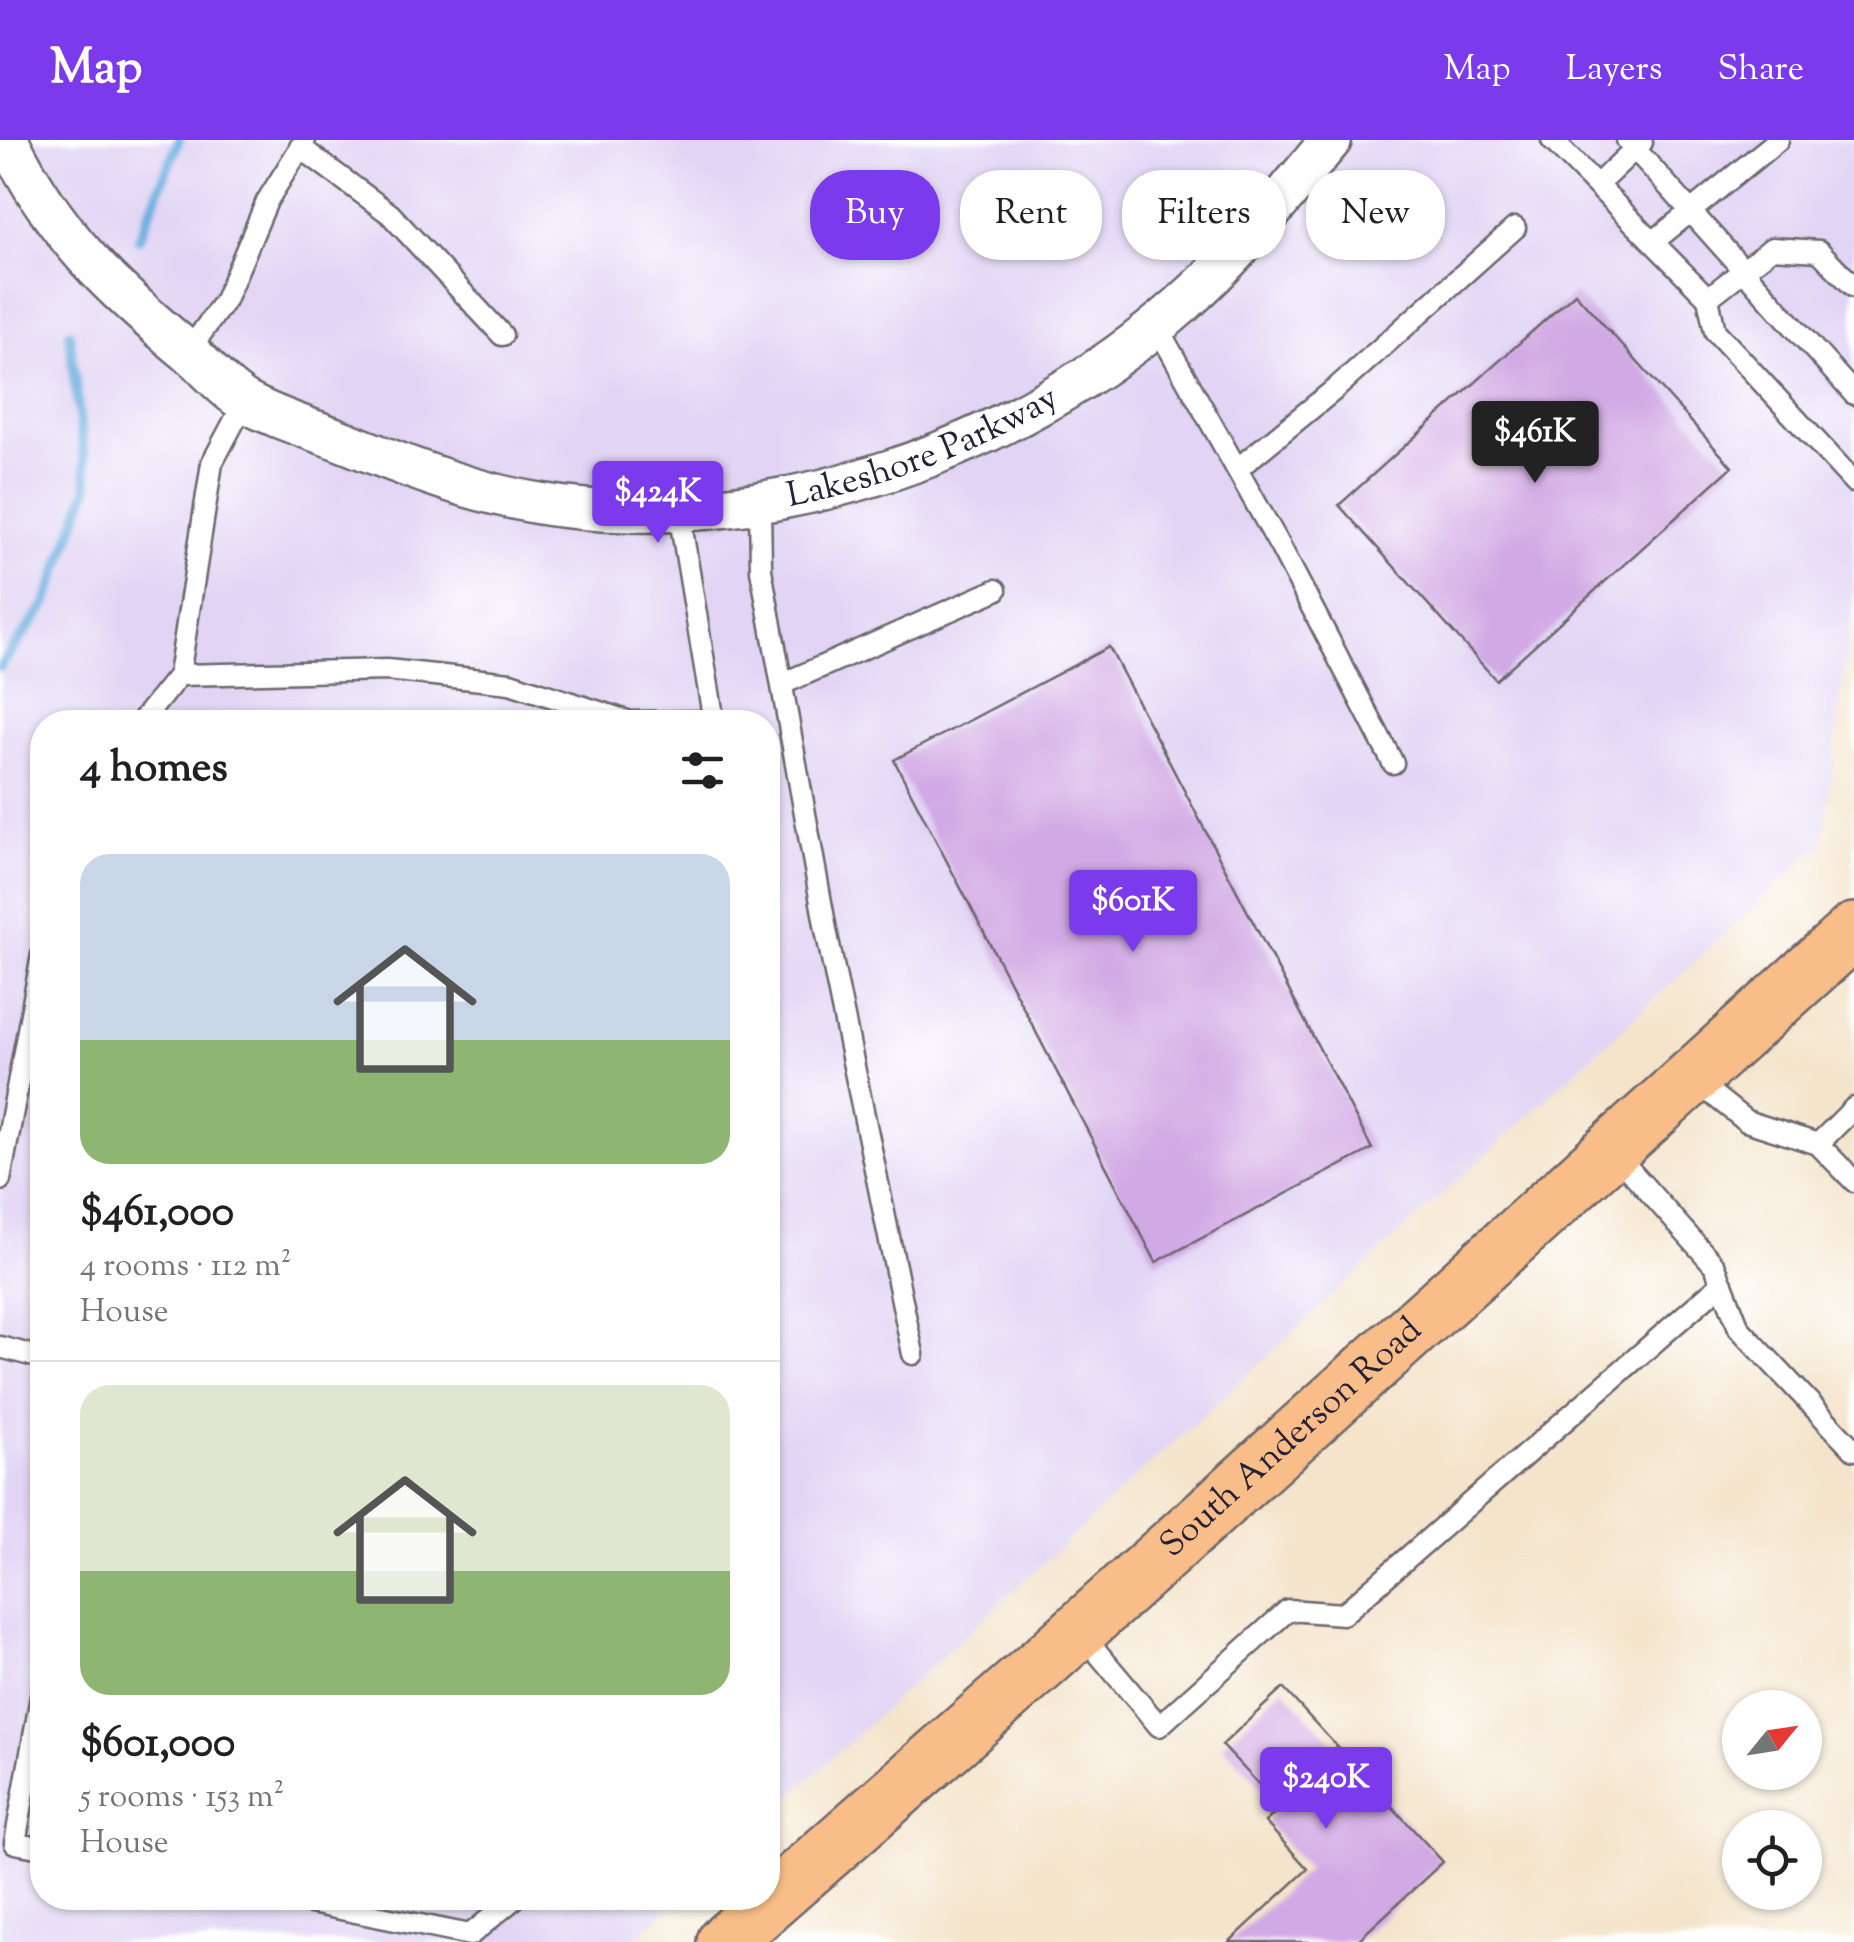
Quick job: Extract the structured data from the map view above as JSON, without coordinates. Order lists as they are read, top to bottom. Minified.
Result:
{"streets":{"main road":["South Anderson Road"],"street":["Lakeshore Parkway"]},"north":"top right","page":{"header":"Map","nav":["Map","Layers","Share"],"chip":["Buy","Rent","Filters","New"],"price":["$461K","$424K","$601K","$240K"],"heading":"4 homes","list":[{"name":"$461,000","note":"4 rooms · 112 m² · House"},{"name":"$601,000","note":"5 rooms · 153 m² · House"}]}}
